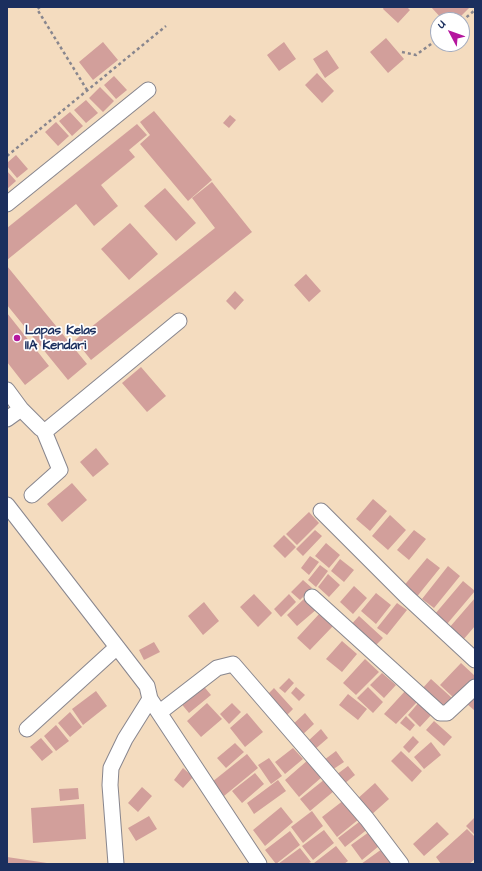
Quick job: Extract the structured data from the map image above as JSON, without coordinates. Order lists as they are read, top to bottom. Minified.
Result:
{"places":["Lapas Kelas IIA Kendari"],"north":"top left"}
